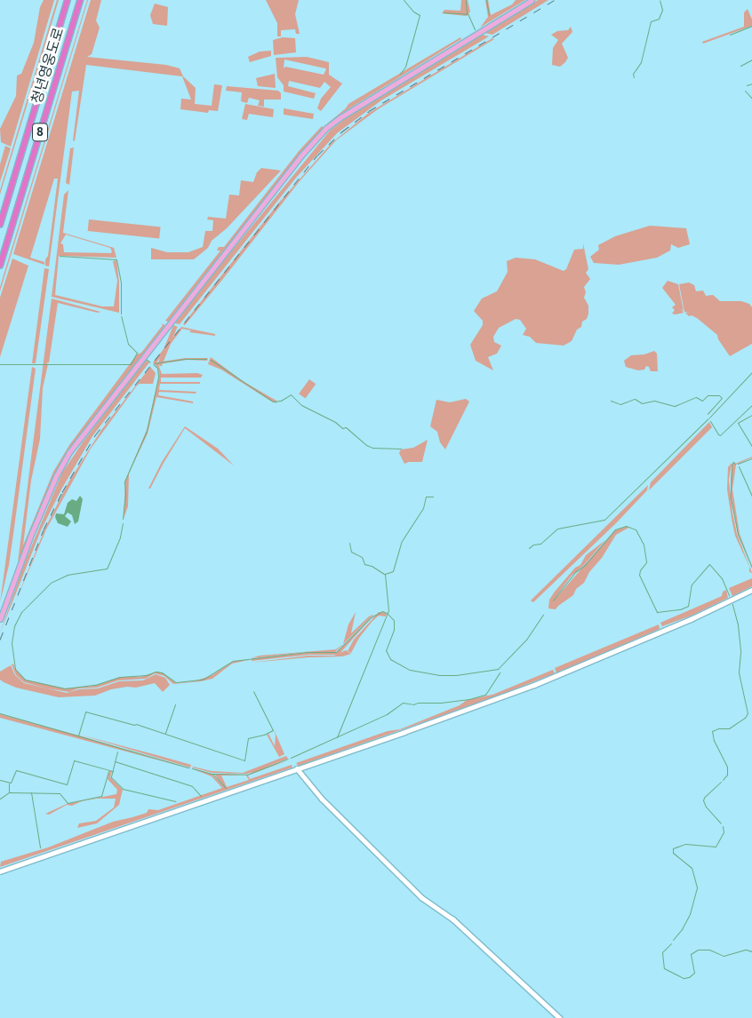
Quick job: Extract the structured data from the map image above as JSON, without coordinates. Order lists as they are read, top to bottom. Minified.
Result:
{"streets":{"highway":["청년영웅도로","8"]}}
